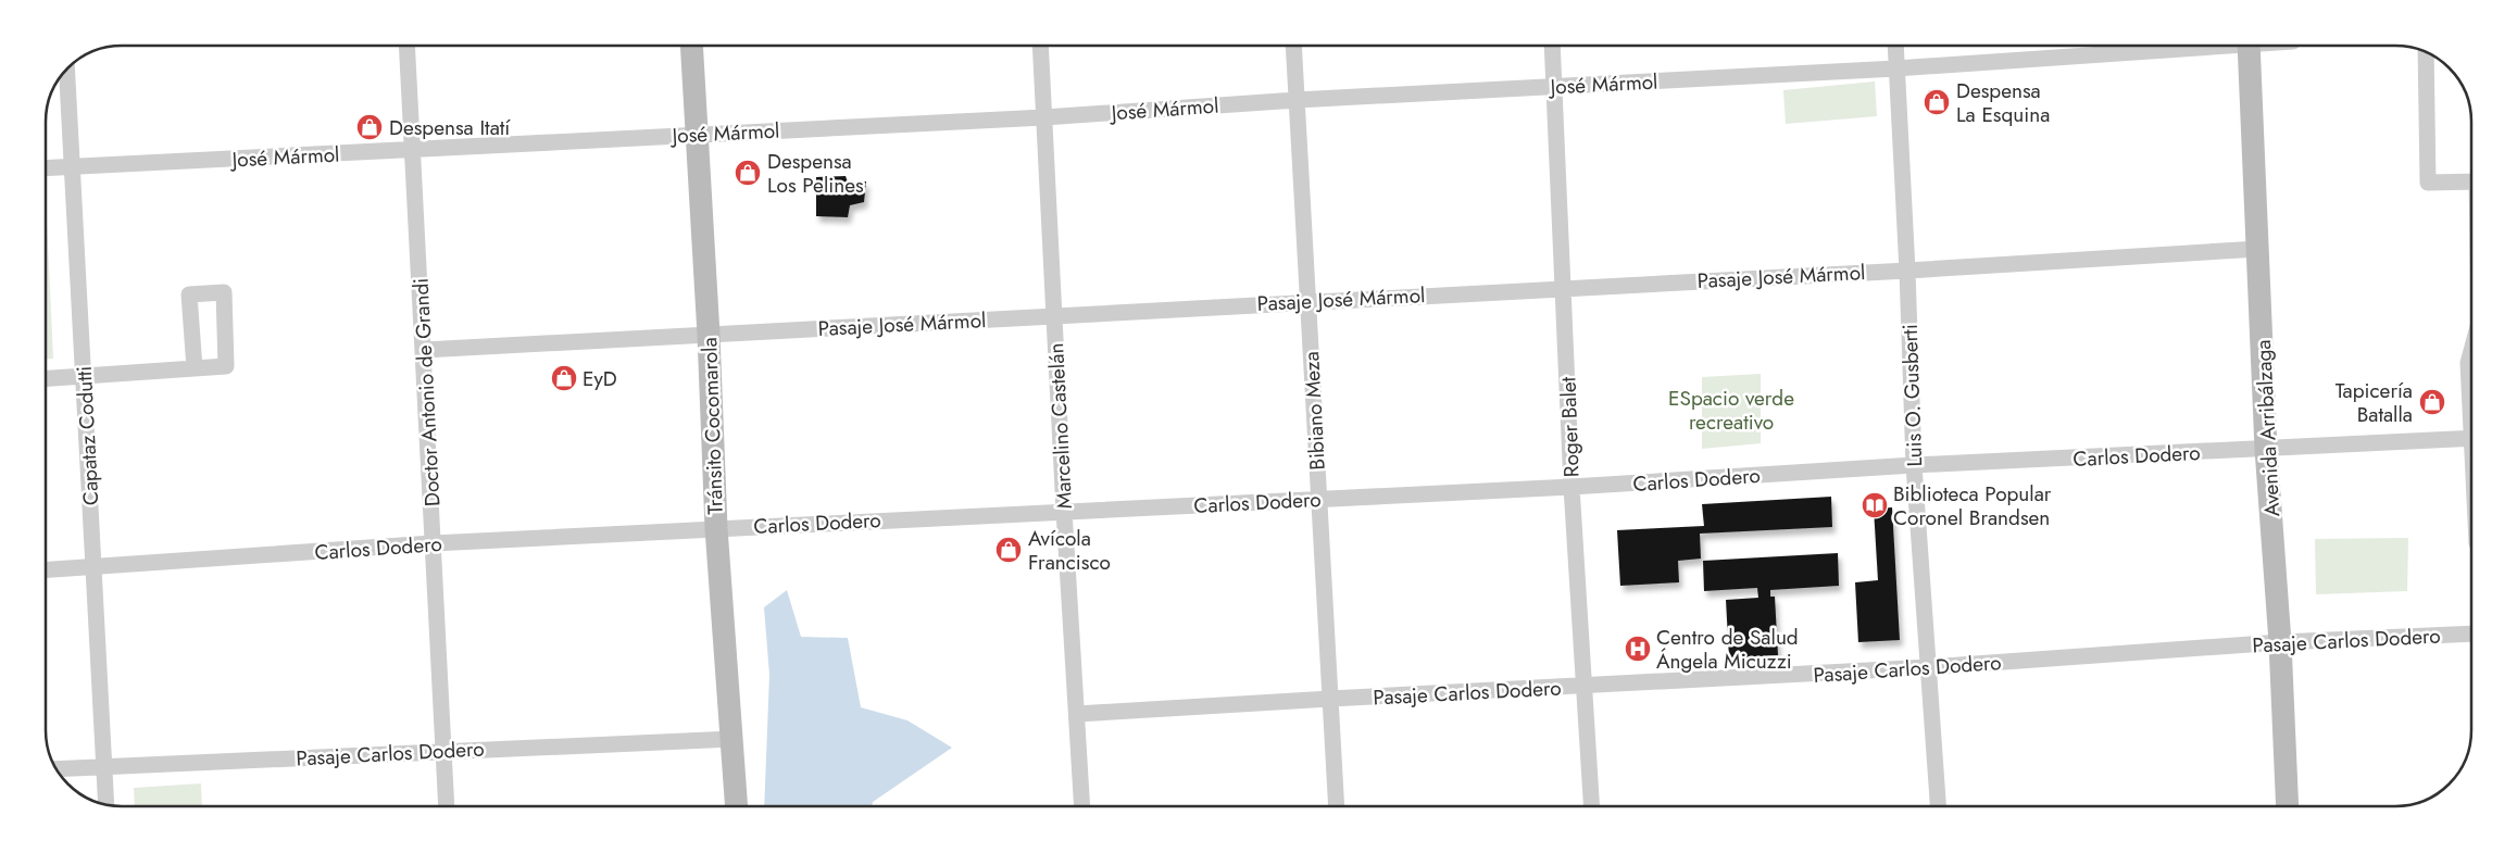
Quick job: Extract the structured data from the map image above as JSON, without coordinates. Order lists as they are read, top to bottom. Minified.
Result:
{"streets":{"street":["José Mármol","Pasaje José Mármol","Doctor Antonio de Grandi","Luis O. Gusberti","Bibiano Meza","Tránsito Cocomarola","Marcelino Castelán","Roger Balet","Avenida Arribálzaga","Capataz Codutti","Carlos Dodero","Pasaje Carlos Dodero"]},"crossings":[["José Mármol","Doctor Antonio de Grandi"],["José Mármol","Luis O. Gusberti"],["José Mármol","Bibiano Meza"],["José Mármol","Tránsito Cocomarola"],["José Mármol","Marcelino Castelán"],["José Mármol","Roger Balet"],["José Mármol","Capataz Codutti"],["Pasaje José Mármol","Doctor Antonio de Grandi"],["Pasaje José Mármol","Luis O. Gusberti"],["Pasaje José Mármol","Bibiano Meza"],["Pasaje José Mármol","Tránsito Cocomarola"],["Pasaje José Mármol","Marcelino Castelán"],["Pasaje José Mármol","Roger Balet"],["Pasaje José Mármol","Avenida Arribálzaga"],["Doctor Antonio de Grandi","Carlos Dodero"],["Doctor Antonio de Grandi","Pasaje Carlos Dodero"],["Luis O. Gusberti","Carlos Dodero"],["Luis O. Gusberti","Pasaje Carlos Dodero"],["Bibiano Meza","Carlos Dodero"],["Bibiano Meza","Pasaje Carlos Dodero"],["Tránsito Cocomarola","Carlos Dodero"],["Tránsito Cocomarola","Pasaje Carlos Dodero"],["Marcelino Castelán","Carlos Dodero"],["Marcelino Castelán","Pasaje Carlos Dodero"],["Roger Balet","Carlos Dodero"],["Roger Balet","Pasaje Carlos Dodero"],["Avenida Arribálzaga","Carlos Dodero"],["Avenida Arribálzaga","Pasaje Carlos Dodero"],["Capataz Codutti","Carlos Dodero"],["Capataz Codutti","Pasaje Carlos Dodero"]],"parks":["ESpacio verde recreativo"],"places":{"shop":["Despensa La Esquina","Despensa Itatí","Despensa Los Pelines","EyD","Tapicería Batalla","Avícola Francisco"],"library":["Biblioteca Popular Coronel Brandsen"],"hospital":["Centro de Salud Ángela Micuzzi"]}}
